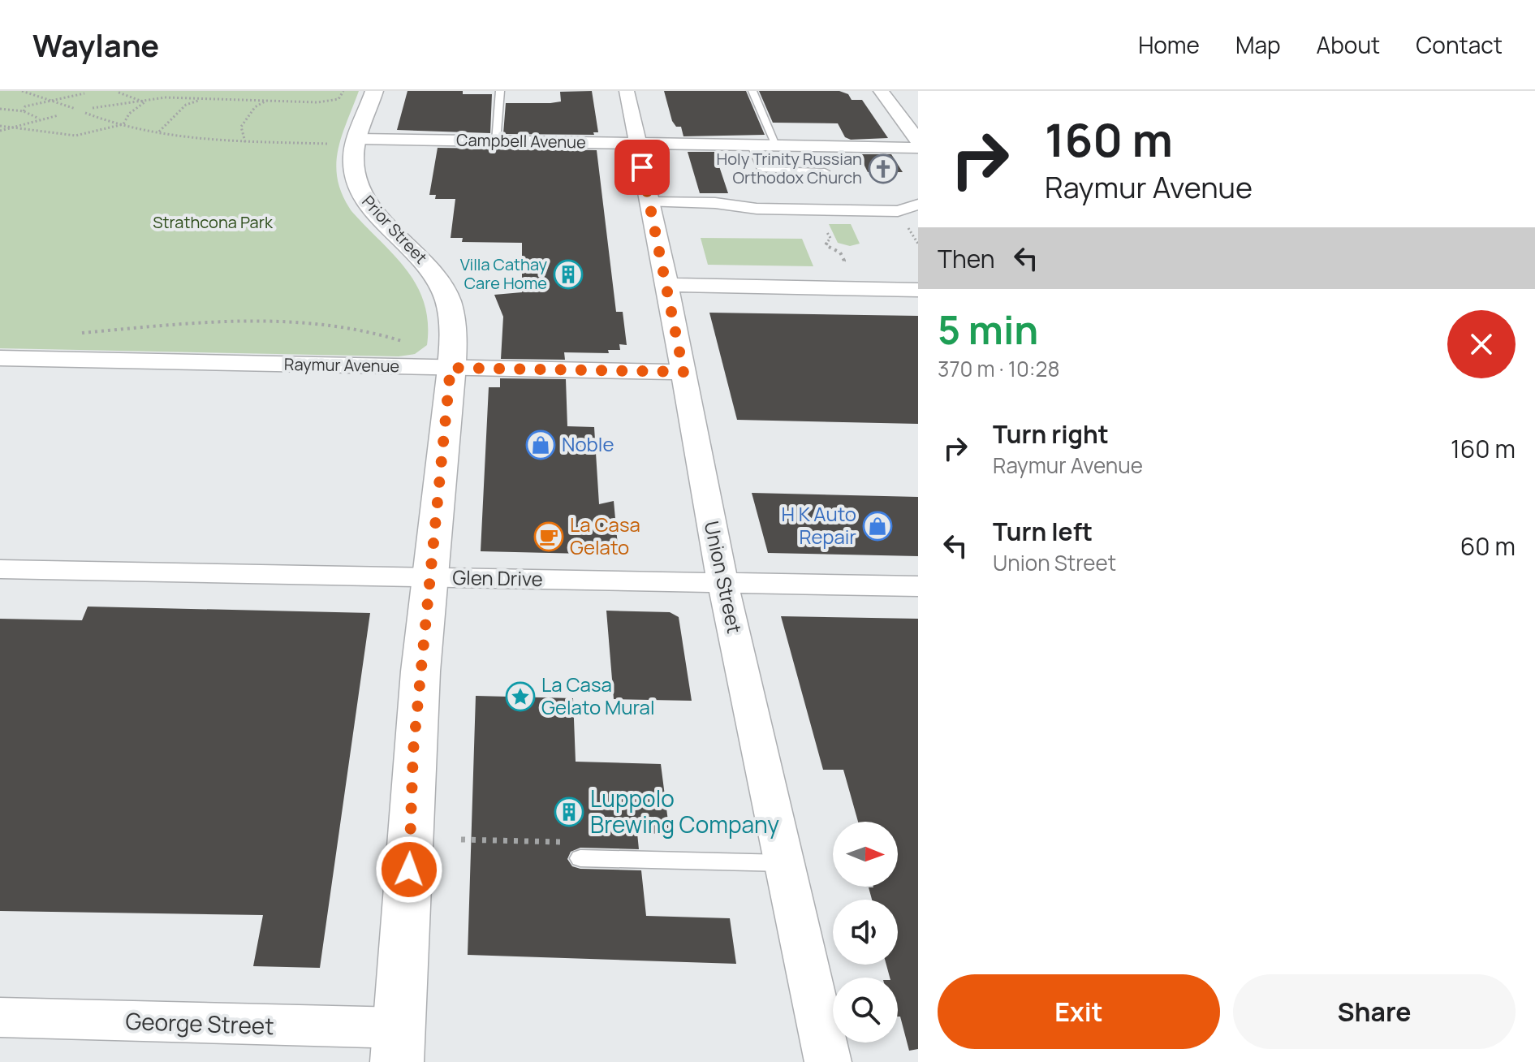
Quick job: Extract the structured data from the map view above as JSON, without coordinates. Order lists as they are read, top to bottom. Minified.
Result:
{"streets":{"main road":["Prior Street"],"street":["Campbell Avenue","Raymur Avenue","Union Street","Glen Drive","George Street"]},"crossings":[["Campbell Avenue","Prior Street"],["Campbell Avenue","Union Street"],["Prior Street","Raymur Avenue"],["Prior Street","Glen Drive"],["Prior Street","George Street"],["Raymur Avenue","Union Street"],["Union Street","Glen Drive"]],"parks":["Strathcona Park"],"places":{"church":["Holy Trinity Russian Orthodox Church"],"building":["Villa Cathay Care Home","Luppolo Brewing Company"],"shop":["Noble","H K Auto Repair"],"cafe":["La Casa Gelato"],"place":["La Casa Gelato Mural"]},"north":"right","page":{"header":"Waylane","nav":["Home","Map","About","Contact"],"turn":["160 m","Raymur Avenue"],"then":"Then","heading":["5 min","370 m · 10:28"],"list":[{"name":"Turn right","note":"Raymur Avenue","value":"160 m"},{"name":"Turn left","note":"Union Street","value":"60 m"}],"buttons":["Exit","Share"]}}
